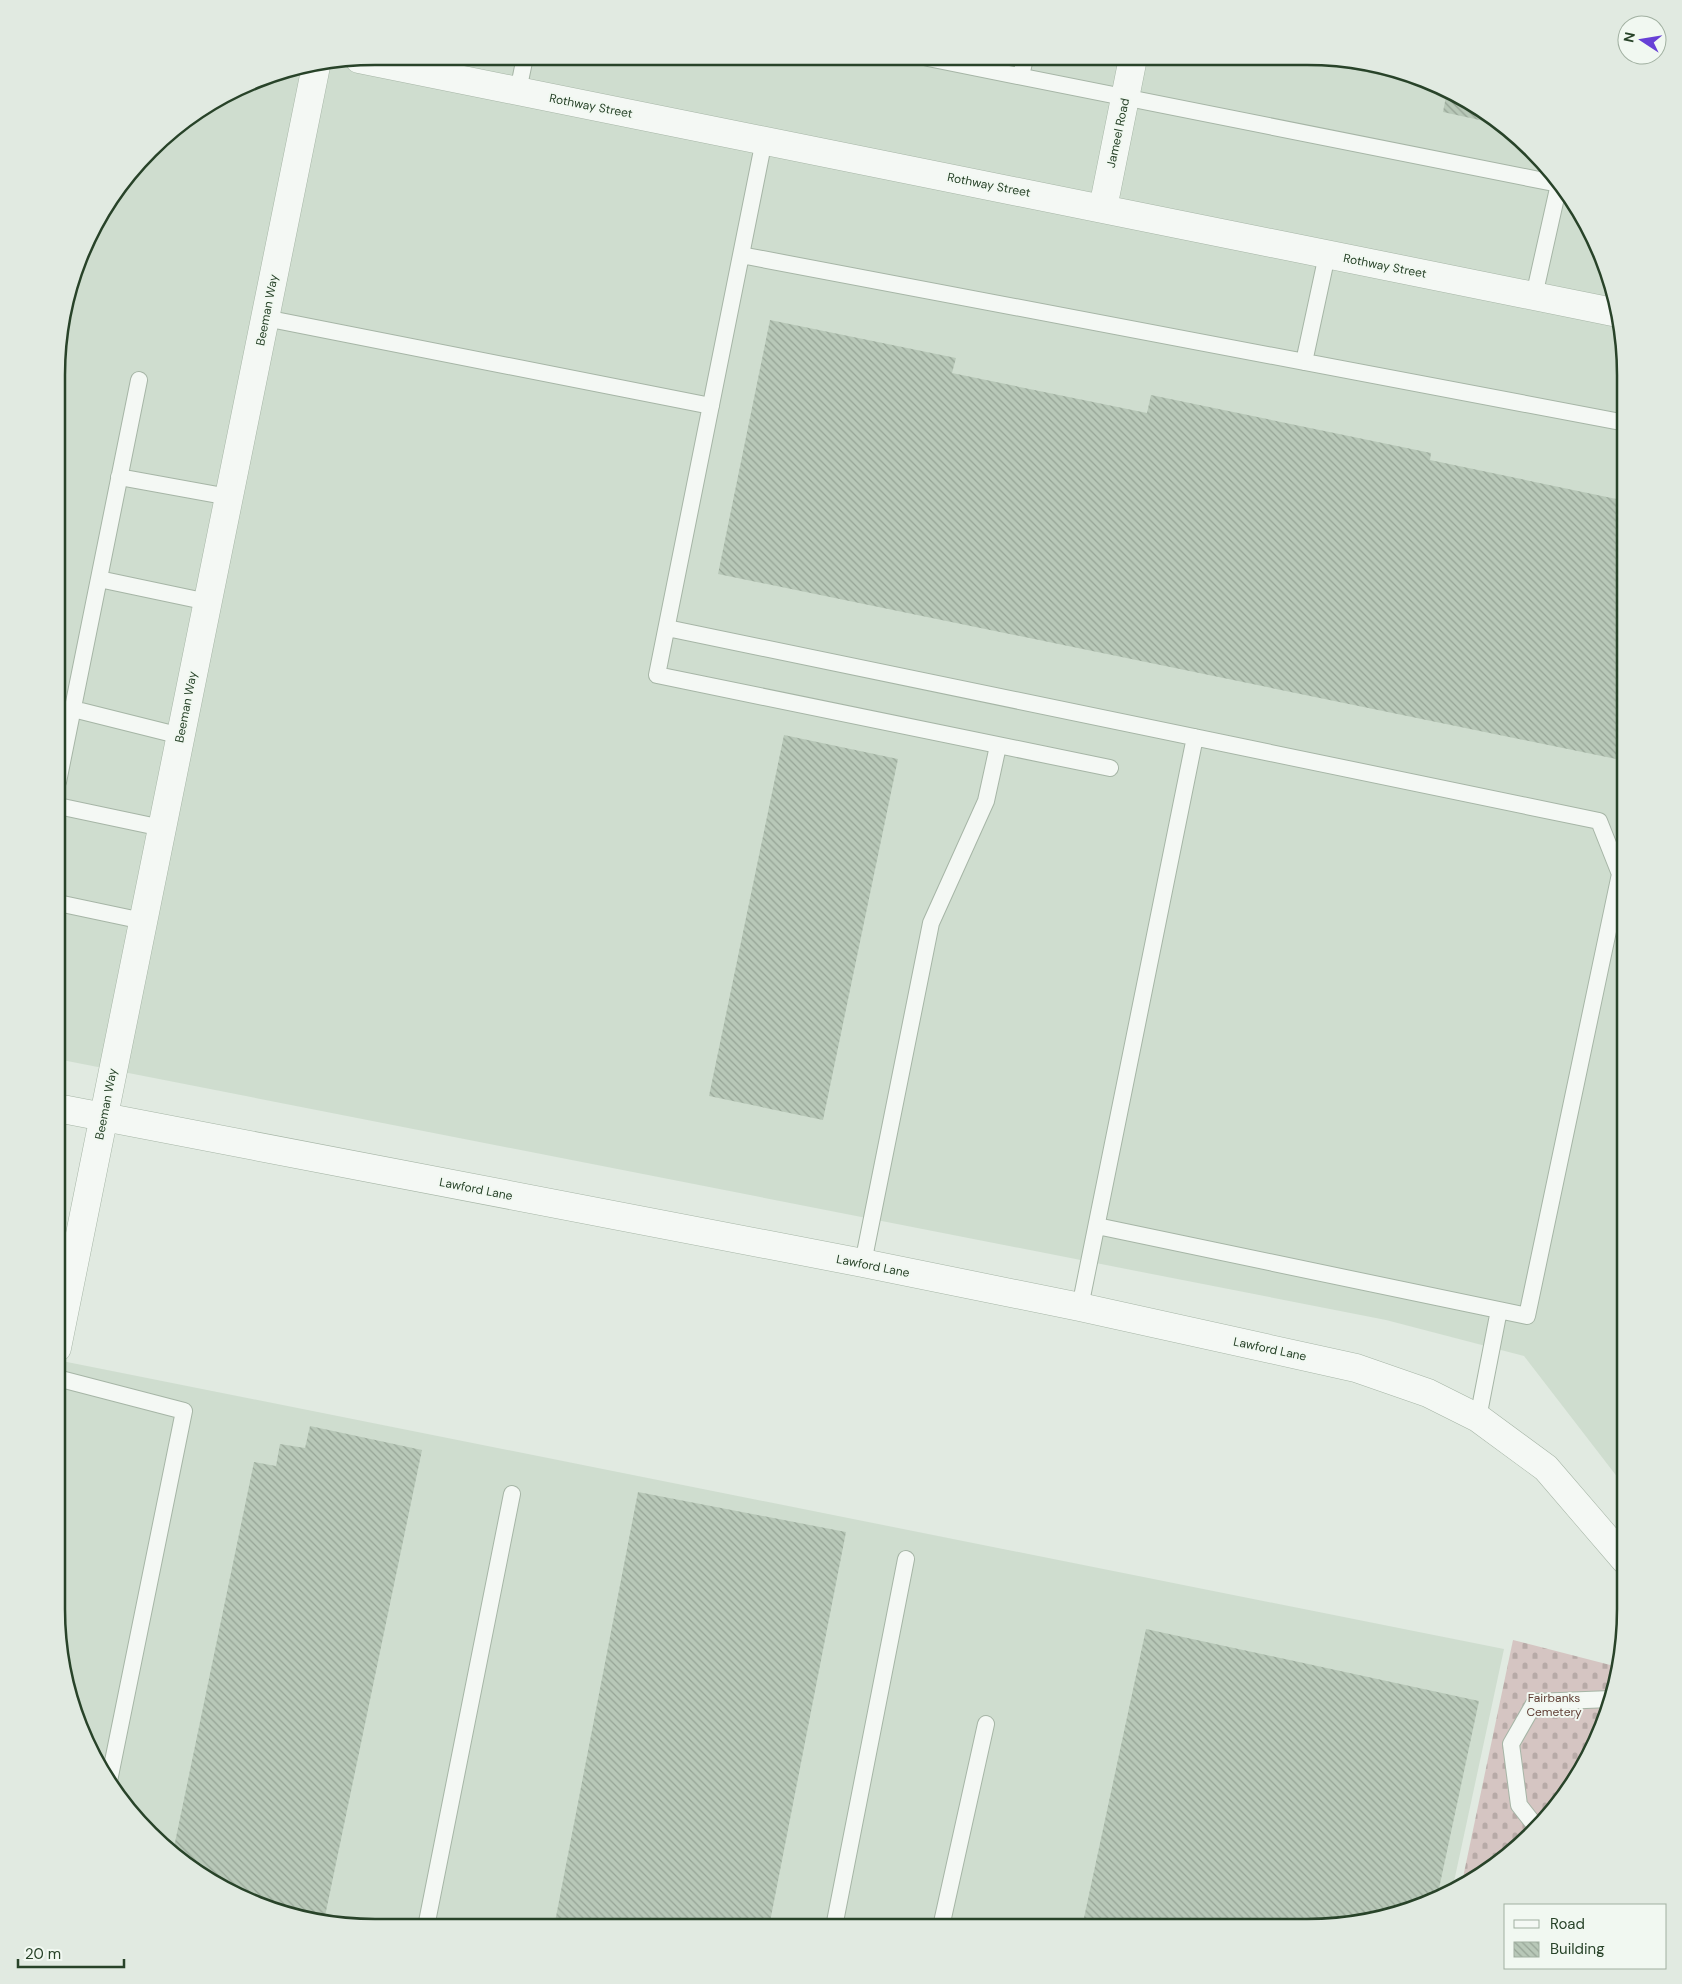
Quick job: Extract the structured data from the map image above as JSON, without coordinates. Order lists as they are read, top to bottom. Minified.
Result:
{"streets":{"street":["Rothway Street","Jameel Road","Beeman Way","Lawford Lane"]},"crossings":[["Rothway Street","Jameel Road"],["Beeman Way","Lawford Lane"]],"parks":["Fairbanks Cemetery"],"legend":["Road","Building"],"scale_bar":"20 m","north":"left"}
